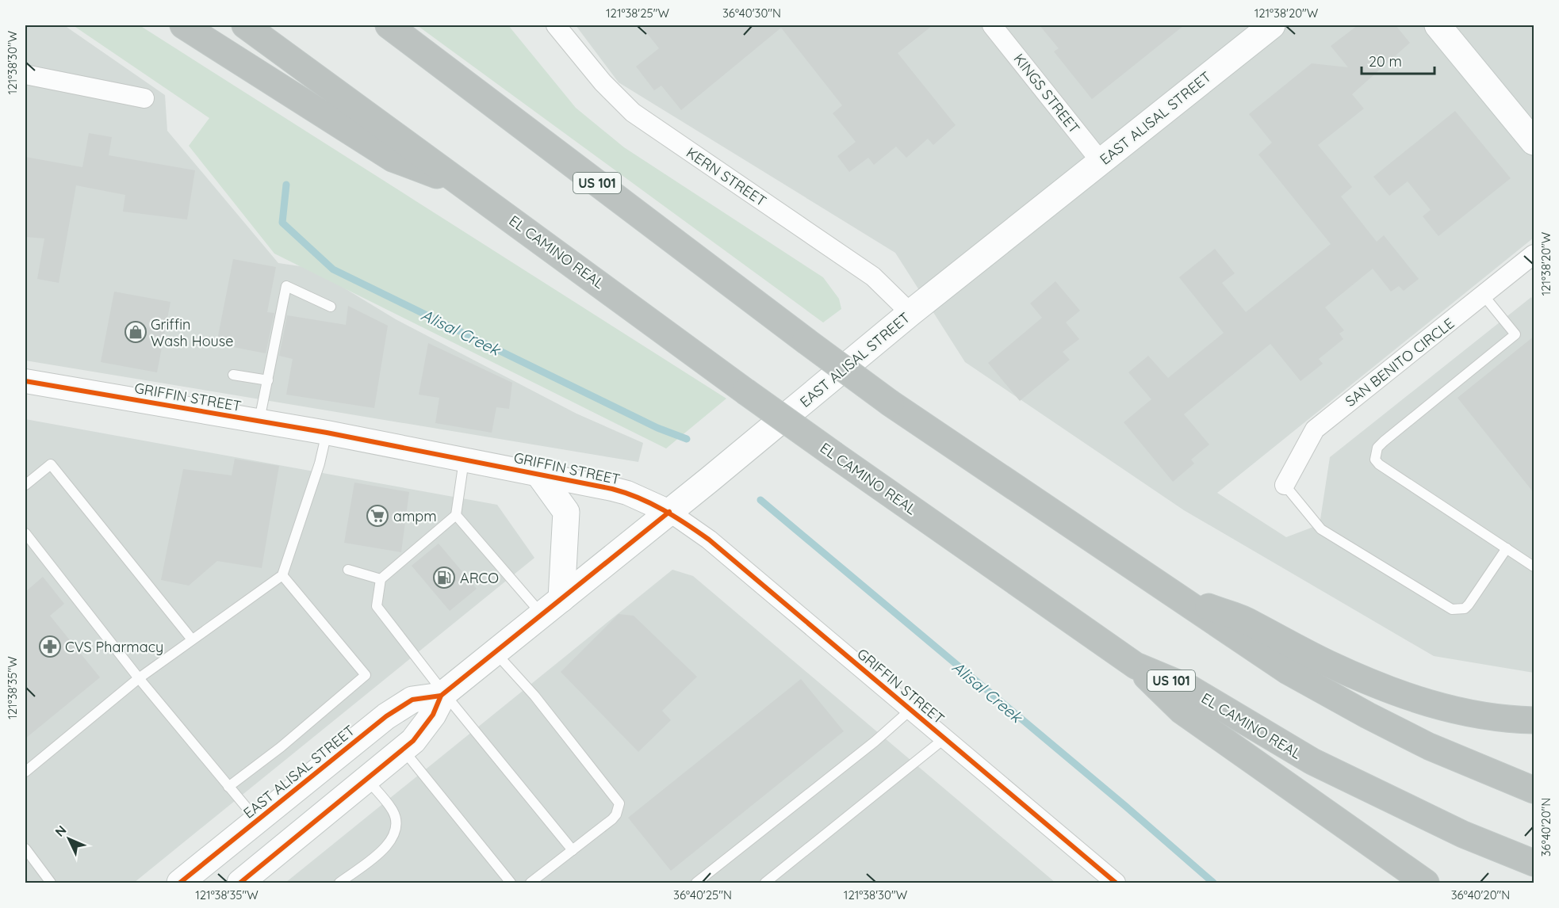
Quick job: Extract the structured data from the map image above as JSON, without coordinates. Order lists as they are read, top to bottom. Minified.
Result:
{"streets":{"highway":["US 101","EL CAMINO REAL"],"main road":["EAST ALISAL STREET"],"street":["KINGS STREET","KERN STREET","SAN BENITO CIRCLE","GRIFFIN STREET"]},"crossings":[["KINGS STREET","EAST ALISAL STREET"],["EAST ALISAL STREET","KERN STREET"],["EAST ALISAL STREET","GRIFFIN STREET"]],"water":["Alisal Creek"],"places":{"shop":["Griffin Wash House"],"supermarket":["ampm"],"fuel station":["ARCO"],"pharmacy":["CVS Pharmacy"]},"scale_bar":"20 m","north":"top left","coordinates":["121°38'25\"W","36°40'30\"N","121°38'20\"W","121°38'30\"W","121°38'35\"W","36°40'20\"N","36°40'25\"N"]}
